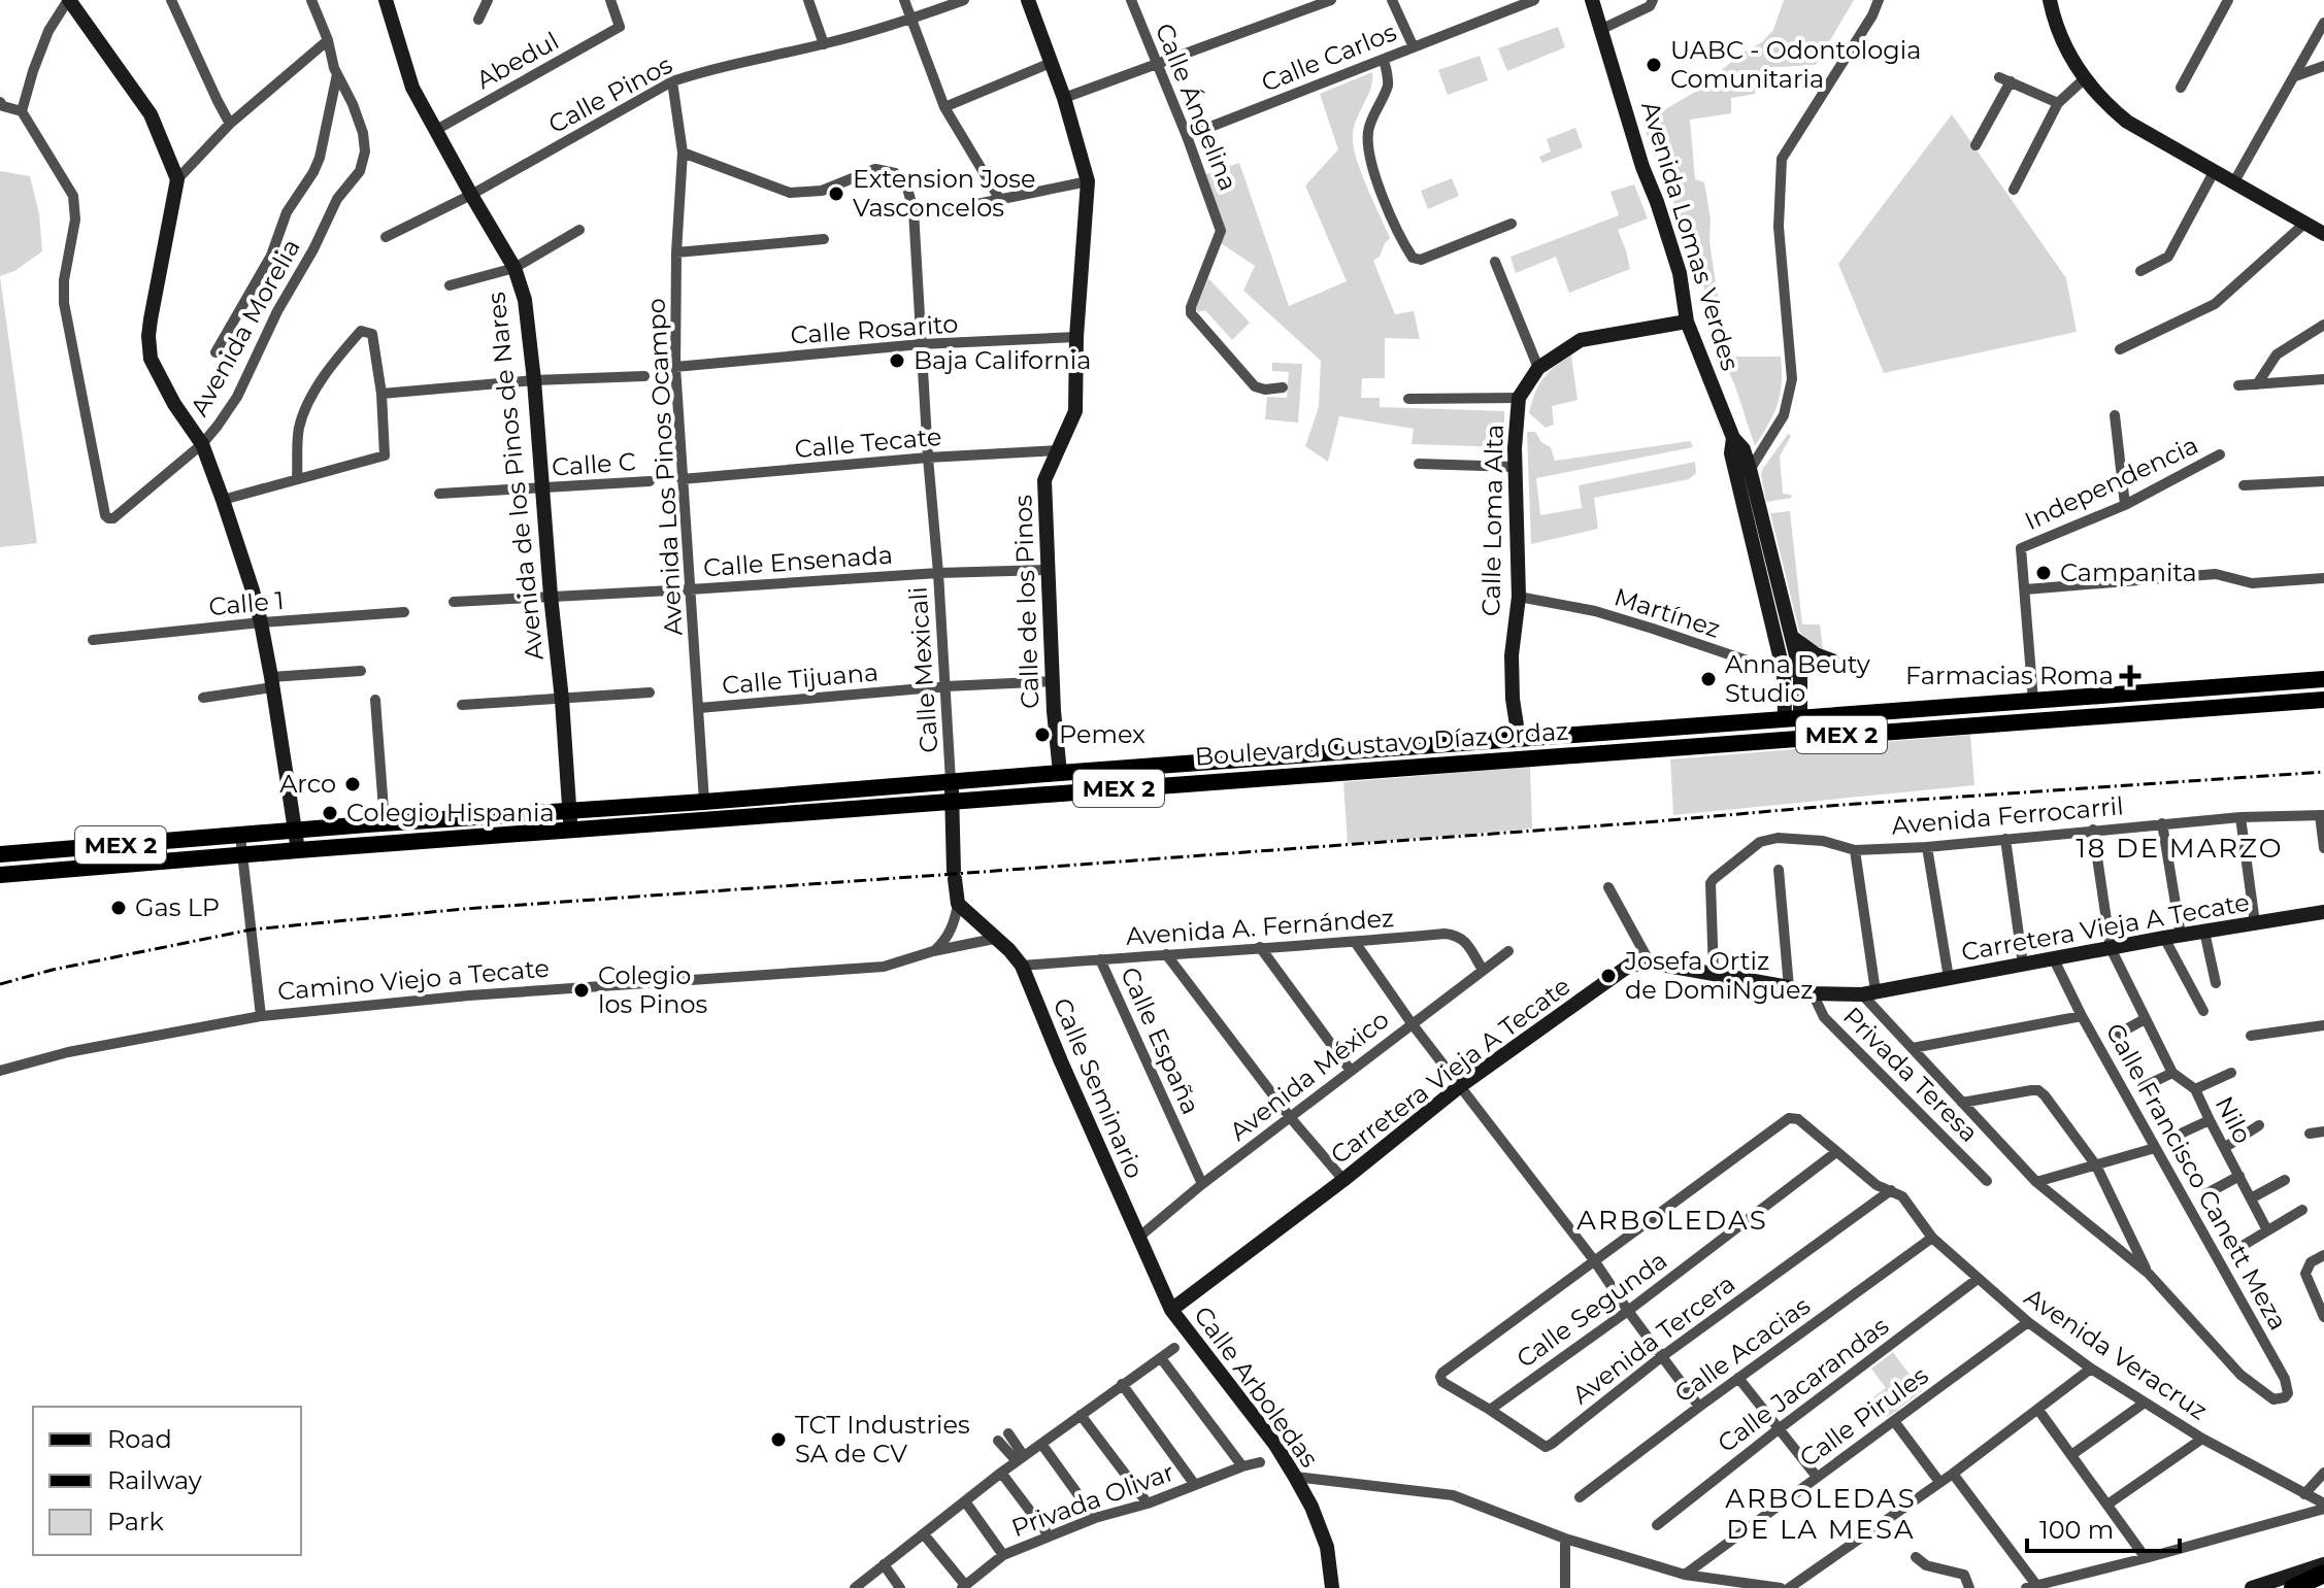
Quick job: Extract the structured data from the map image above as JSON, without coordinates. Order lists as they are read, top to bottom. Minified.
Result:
{"streets":{"main road":["MEX 2","Boulevard Gustavo Díaz Ordaz"],"street":["Calle Carlos","Abedul","Calle Pinos","Calle Ángelina","Avenida Lomas Verdes","Avenida Morelia","Calle Rosarito","Calle Tecate","Calle C","Avenida Los Pinos Ocampo","Avenida de los Pinos de Nares","Independencia","Calle Loma Alta","Calle Ensenada","Calle de los Pinos","Calle 1","Martínez","Calle Mexicali","Calle Tijuana","Avenida Ferrocarril","Avenida A. Fernández","Carretera Vieja A Tecate","Camino Viejo a Tecate","Calle España","Privada Teresa","Avenida México","Calle Seminario","Nilo","Calle Francisco Canett Meza","Calle Segunda","Avenida Tercera","Calle Acacias","Avenida Veracruz","Calle Jacarandas","Calle Arboledas","Calle Pirules","Privada Olivar"]},"crossings":[["Calle Carlos","Calle Ángelina"],["Abedul","Avenida de los Pinos de Nares"],["Calle Pinos","Avenida Los Pinos Ocampo"],["Calle Pinos","Avenida de los Pinos de Nares"],["Avenida Lomas Verdes","Calle Loma Alta"],["Avenida Lomas Verdes","Martínez"],["Avenida Lomas Verdes","Boulevard Gustavo Díaz Ordaz"],["Calle Rosarito","Avenida Los Pinos Ocampo"],["Calle Rosarito","Calle de los Pinos"],["Calle Rosarito","Calle Mexicali"],["Calle Tecate","Avenida Los Pinos Ocampo"],["Calle Tecate","Calle de los Pinos"],["Calle Tecate","Calle Mexicali"],["Calle C","Avenida de los Pinos de Nares"],["Avenida Los Pinos Ocampo","Calle Ensenada"],["Avenida Los Pinos Ocampo","Calle Tijuana"],["Avenida Los Pinos Ocampo","Boulevard Gustavo Díaz Ordaz"],["Avenida de los Pinos de Nares","Calle Ensenada"],["Avenida de los Pinos de Nares","Boulevard Gustavo Díaz Ordaz"],["Calle Loma Alta","Martínez"],["Calle Loma Alta","Boulevard Gustavo Díaz Ordaz"],["Calle Ensenada","Calle de los Pinos"],["Calle Ensenada","Calle Mexicali"],["Calle de los Pinos","Calle Tijuana"],["Calle de los Pinos","Boulevard Gustavo Díaz Ordaz"],["Calle Mexicali","Calle Tijuana"],["Calle Mexicali","Boulevard Gustavo Díaz Ordaz"],["Avenida Ferrocarril","Carretera Vieja A Tecate"],["Avenida Ferrocarril","Nilo"],["Avenida A. Fernández","Calle España"],["Avenida A. Fernández","Avenida México"],["Avenida A. Fernández","Calle Seminario"],["Carretera Vieja A Tecate","Privada Teresa"],["Carretera Vieja A Tecate","Calle Seminario"],["Carretera Vieja A Tecate","Nilo"],["Carretera Vieja A Tecate","Calle Francisco Canett Meza"],["Carretera Vieja A Tecate","Calle Arboledas"],["Camino Viejo a Tecate","Calle Seminario"],["Calle España","Avenida México"],["Avenida México","Calle Seminario"],["Calle Seminario","Calle Arboledas"],["Calle Segunda","Avenida Tercera"],["Calle Segunda","Avenida Veracruz"],["Avenida Tercera","Avenida Veracruz"],["Calle Acacias","Avenida Veracruz"],["Avenida Veracruz","Calle Jacarandas"],["Avenida Veracruz","Calle Pirules"]],"districts":["18 DE MARZO","ARBOLEDAS","ARBOLEDAS DE LA MESA"],"places":{"other":["UABC - Odontologia Comunitaria","Extension Jose Vasconcelos","Baja California","Campanita","Anna Beuty Studio","Pemex","Arco","Colegio Hispania","Gas LP","Josefa Ortiz de DomiNguez","Colegio los Pinos","TCT Industries SA de CV"],"health":["Farmacias Roma"]},"legend":["Road","Railway","Park"],"scale_bar":"100 m"}
